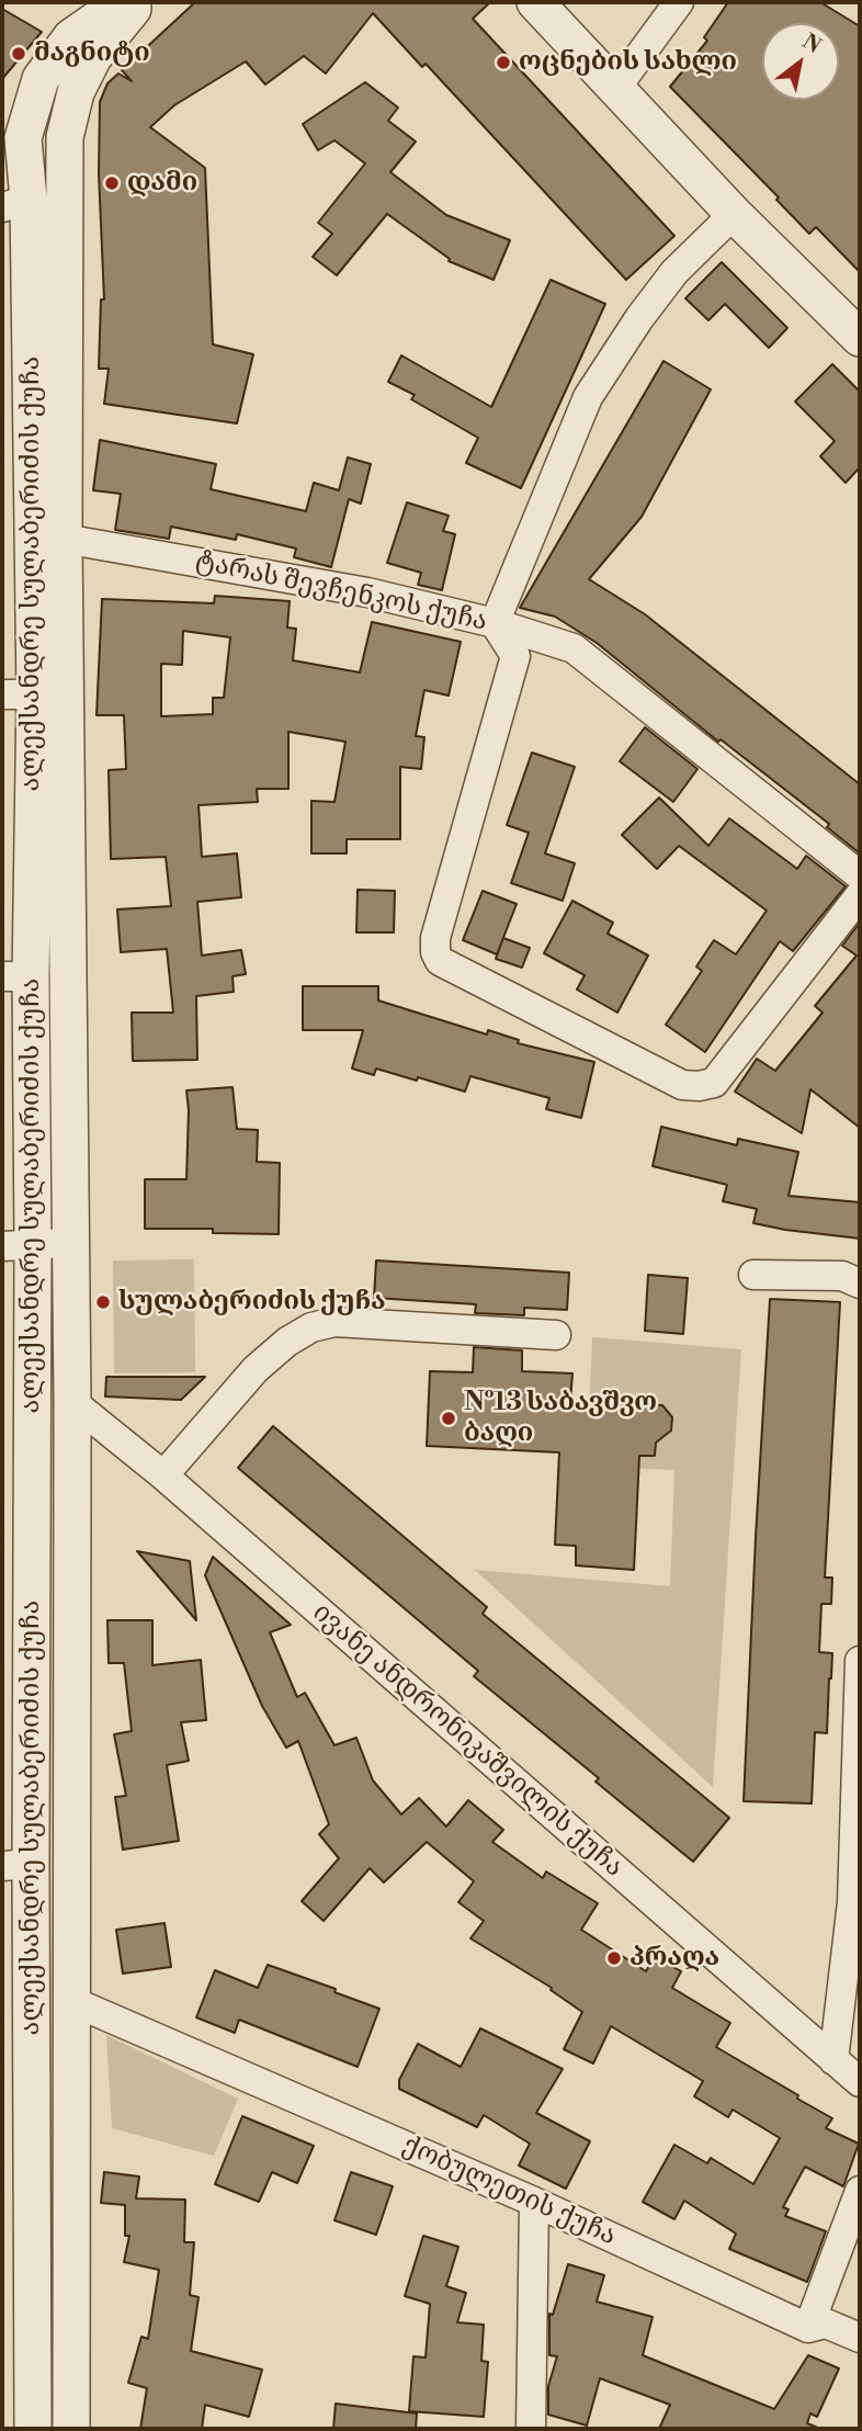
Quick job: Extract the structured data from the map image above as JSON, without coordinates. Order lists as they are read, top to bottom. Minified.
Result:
{"streets":{"street":["ალექსანდრე სულაბერიძის ქუჩა","ტარას შევჩენკოს ქუჩა","ივანე ანდრონიკაშვილის ქუჩა","ქობულეთის ქუჩა"]},"crossings":[["ალექსანდრე სულაბერიძის ქუჩა","ტარას შევჩენკოს ქუჩა"],["ალექსანდრე სულაბერიძის ქუჩა","ივანე ანდრონიკაშვილის ქუჩა"],["ალექსანდრე სულაბერიძის ქუჩა","ქობულეთის ქუჩა"]],"places":["მაგნიტი","ოცნების სახლი","დამი","სულაბერიძის ქუჩა","№13 საბავშვო ბაღი","პრაღა"],"north":"top right"}
